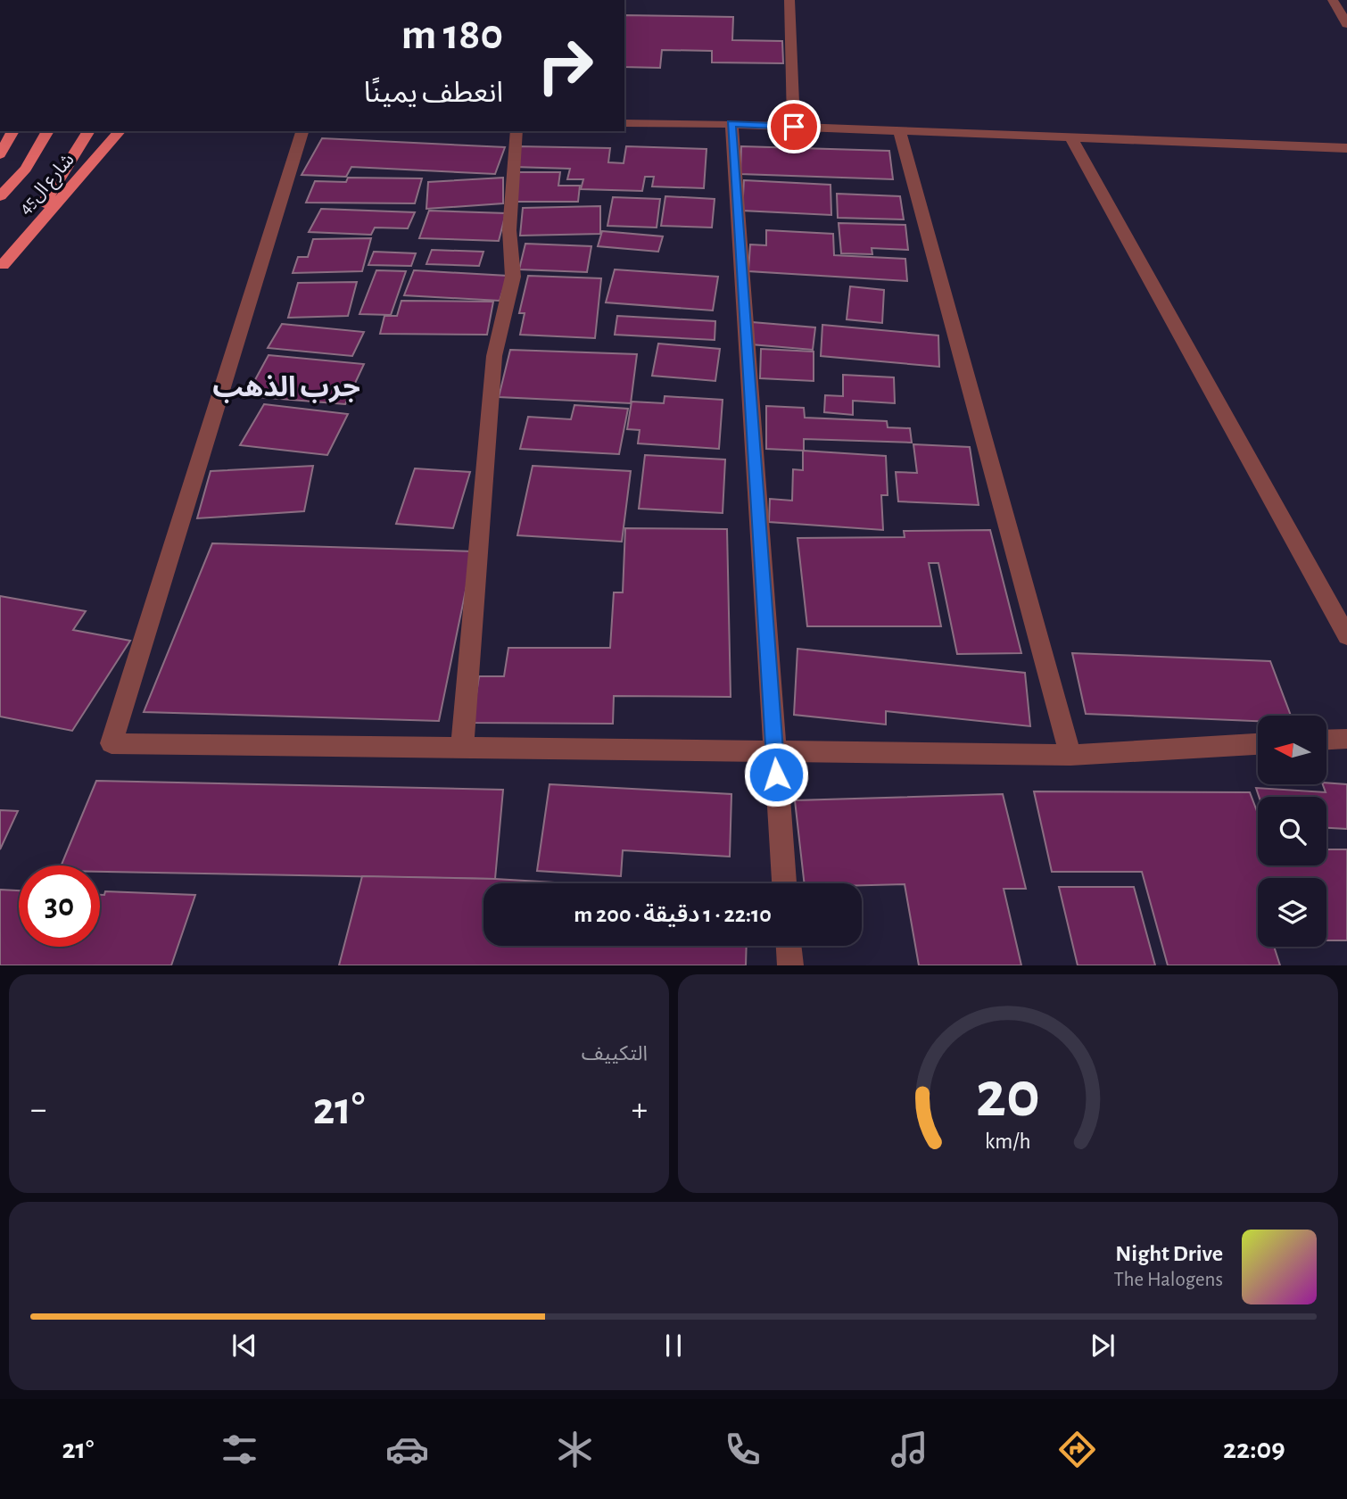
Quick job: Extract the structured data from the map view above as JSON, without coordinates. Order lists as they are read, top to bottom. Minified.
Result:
{"streets":{"main road":["شارع ال45"]},"districts":["جرب الذهب"],"north":"left","page":{"turn":["180 m","انعطف يمينًا"],"limit":"30","trip":"22:10 · 1 دقيقة · 200 m","tile":"التكييف","heat":["−","21°","+"],"song":["Night Drive","The Halogens"],"tabs":["22:09","21°"],"gauge":["20","km/h"]}}
